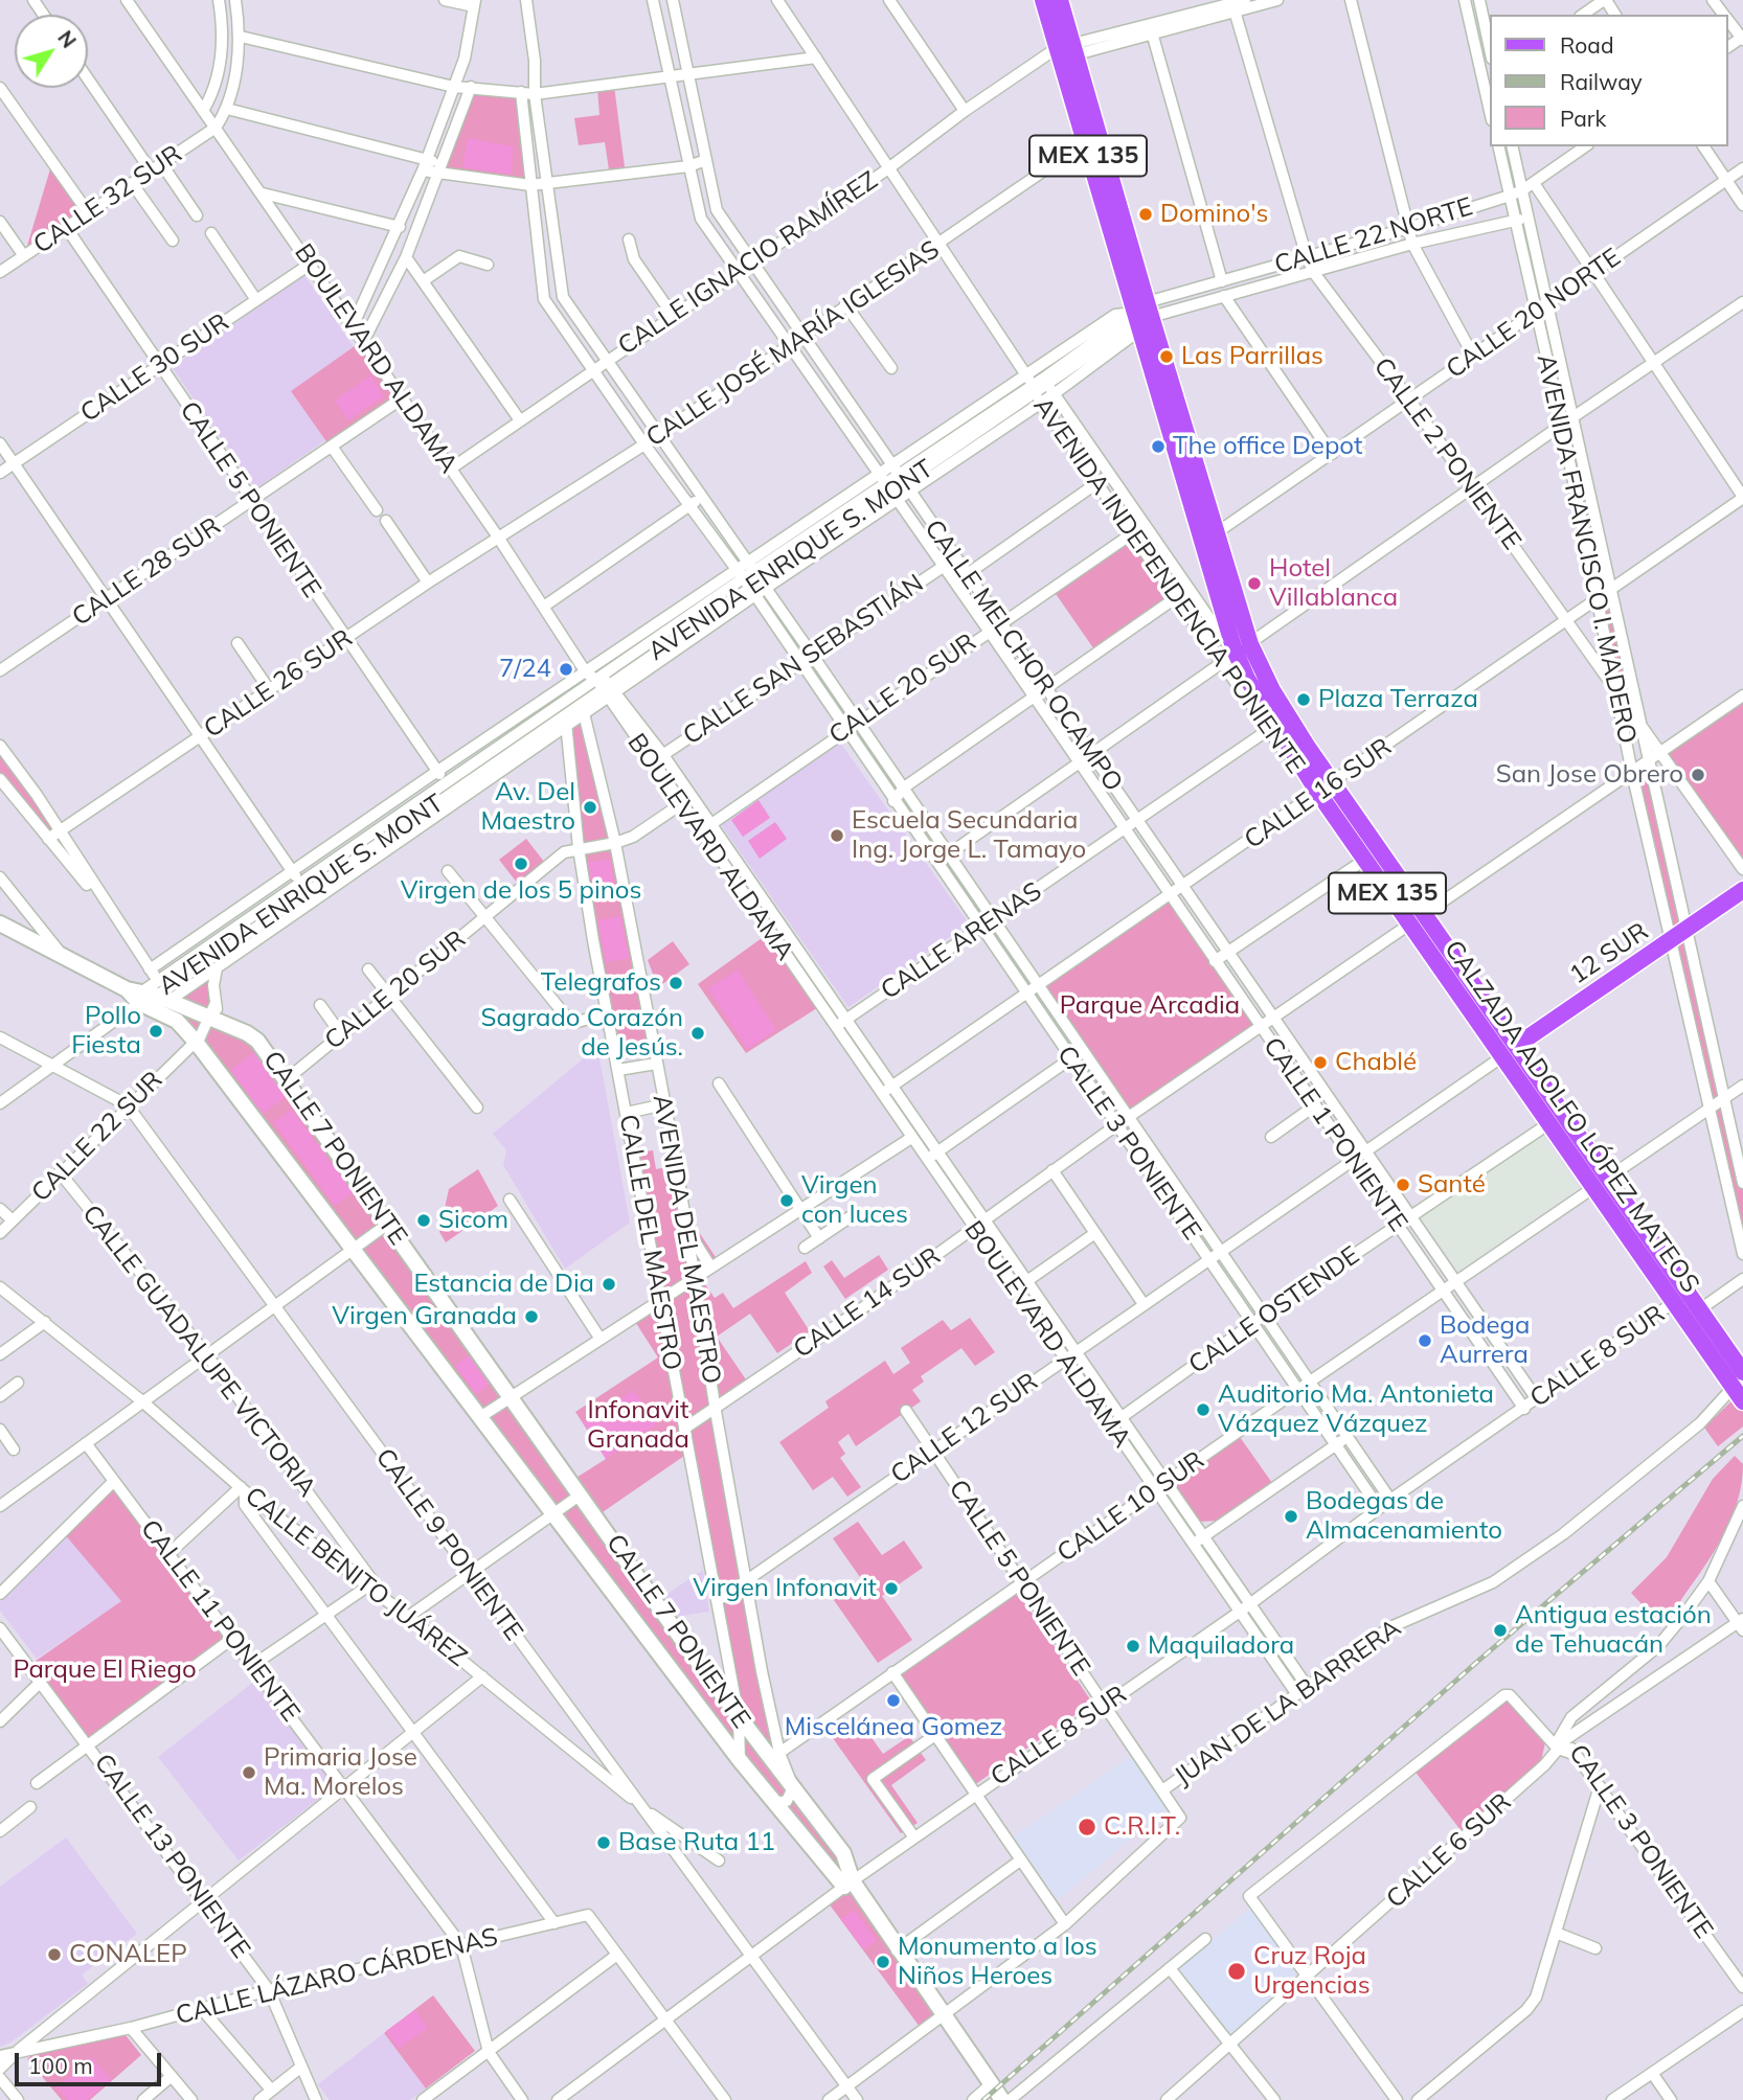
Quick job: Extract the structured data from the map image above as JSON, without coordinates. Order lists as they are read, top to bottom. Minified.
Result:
{"streets":{"main road":["MEX 135","12 SUR","CALZADA ADOLFO LÓPEZ MATEOS","CALLE 7 PONIENTE"],"street":["CALLE 32 SUR","CALLE 22 NORTE","CALLE IGNACIO RAMÍREZ","CALLE 20 NORTE","CALLE JOSÉ MARÍA IGLESIAS","BOULEVARD ALDAMA","CALLE 30 SUR","CALLE 2 PONIENTE","CALLE 5 PONIENTE","AVENIDA FRANCISCO I. MADERO","AVENIDA ENRIQUE S. MONT","CALLE 28 SUR","AVENIDA INDEPENDENCIA PONIENTE","CALLE MELCHOR OCAMPO","CALLE SAN SEBASTIÁN","CALLE 26 SUR","CALLE 20 SUR","CALLE 16 SUR","CALLE ARENAS","CALLE 1 PONIENTE","CALLE 22 SUR","CALLE 3 PONIENTE","AVENIDA DEL MAESTRO","CALLE DEL MAESTRO","CALLE 14 SUR","CALLE OSTENDE","CALLE GUADALUPE VICTORIA","CALLE 8 SUR","CALLE 12 SUR","CALLE 10 SUR","CALLE 9 PONIENTE","CALLE BENITO JUÁREZ","CALLE 11 PONIENTE","JUAN DE LA BARRERA","CALLE 6 SUR","CALLE 13 PONIENTE","CALLE LÁZARO CÁRDENAS"]},"crossings":[["CALLE 32 SUR","BOULEVARD ALDAMA"],["CALLE 32 SUR","CALLE 5 PONIENTE"],["CALLE 22 NORTE","CALLE 2 PONIENTE"],["CALLE 22 NORTE","AVENIDA FRANCISCO I. MADERO"],["CALLE 22 NORTE","AVENIDA ENRIQUE S. MONT"],["CALLE 22 NORTE","CALZADA ADOLFO LÓPEZ MATEOS"],["CALLE IGNACIO RAMÍREZ","BOULEVARD ALDAMA"],["CALLE IGNACIO RAMÍREZ","CALLE 2 PONIENTE"],["CALLE IGNACIO RAMÍREZ","AVENIDA INDEPENDENCIA PONIENTE"],["CALLE IGNACIO RAMÍREZ","CALLE MELCHOR OCAMPO"],["CALLE IGNACIO RAMÍREZ","CALZADA ADOLFO LÓPEZ MATEOS"],["CALLE IGNACIO RAMÍREZ","CALLE 3 PONIENTE"],["CALLE 20 NORTE","CALLE 2 PONIENTE"],["CALLE 20 NORTE","AVENIDA FRANCISCO I. MADERO"],["CALLE 20 NORTE","CALZADA ADOLFO LÓPEZ MATEOS"],["CALLE JOSÉ MARÍA IGLESIAS","BOULEVARD ALDAMA"],["CALLE JOSÉ MARÍA IGLESIAS","AVENIDA INDEPENDENCIA PONIENTE"],["CALLE JOSÉ MARÍA IGLESIAS","CALLE MELCHOR OCAMPO"],["CALLE JOSÉ MARÍA IGLESIAS","CALLE 26 SUR"],["CALLE JOSÉ MARÍA IGLESIAS","CALZADA ADOLFO LÓPEZ MATEOS"],["CALLE JOSÉ MARÍA IGLESIAS","CALLE 3 PONIENTE"],["BOULEVARD ALDAMA","CALLE 30 SUR"],["BOULEVARD ALDAMA","AVENIDA ENRIQUE S. MONT"],["BOULEVARD ALDAMA","CALLE 28 SUR"],["BOULEVARD ALDAMA","CALLE SAN SEBASTIÁN"],["BOULEVARD ALDAMA","CALLE 26 SUR"],["BOULEVARD ALDAMA","CALLE 20 SUR"],["BOULEVARD ALDAMA","CALLE 16 SUR"],["BOULEVARD ALDAMA","CALLE ARENAS"],["BOULEVARD ALDAMA","AVENIDA DEL MAESTRO"],["BOULEVARD ALDAMA","CALLE 14 SUR"],["BOULEVARD ALDAMA","CALLE OSTENDE"],["BOULEVARD ALDAMA","CALLE 8 SUR"],["BOULEVARD ALDAMA","CALLE 12 SUR"],["BOULEVARD ALDAMA","CALLE 10 SUR"],["BOULEVARD ALDAMA","JUAN DE LA BARRERA"],["CALLE 30 SUR","CALLE 5 PONIENTE"],["CALLE 2 PONIENTE","AVENIDA FRANCISCO I. MADERO"],["CALLE 2 PONIENTE","CALLE 16 SUR"],["CALLE 2 PONIENTE","CALLE 14 SUR"],["CALLE 5 PONIENTE","AVENIDA ENRIQUE S. MONT"],["CALLE 5 PONIENTE","CALLE 28 SUR"],["CALLE 5 PONIENTE","CALLE 26 SUR"],["CALLE 5 PONIENTE","CALLE 8 SUR"],["CALLE 5 PONIENTE","CALLE 12 SUR"],["CALLE 5 PONIENTE","CALLE 10 SUR"],["CALLE 5 PONIENTE","JUAN DE LA BARRERA"],["AVENIDA FRANCISCO I. MADERO","CALLE 16 SUR"],["AVENIDA FRANCISCO I. MADERO","12 SUR"],["AVENIDA FRANCISCO I. MADERO","CALLE 14 SUR"],["AVENIDA FRANCISCO I. MADERO","CALLE 10 SUR"],["AVENIDA ENRIQUE S. MONT","AVENIDA INDEPENDENCIA PONIENTE"],["AVENIDA ENRIQUE S. MONT","CALLE MELCHOR OCAMPO"],["AVENIDA ENRIQUE S. MONT","CALZADA ADOLFO LÓPEZ MATEOS"],["AVENIDA ENRIQUE S. MONT","CALLE 1 PONIENTE"],["AVENIDA ENRIQUE S. MONT","CALLE 3 PONIENTE"],["AVENIDA ENRIQUE S. MONT","CALLE 7 PONIENTE"],["AVENIDA ENRIQUE S. MONT","AVENIDA DEL MAESTRO"],["AVENIDA ENRIQUE S. MONT","CALLE DEL MAESTRO"],["AVENIDA INDEPENDENCIA PONIENTE","CALLE SAN SEBASTIÁN"],["AVENIDA INDEPENDENCIA PONIENTE","CALLE 20 SUR"],["AVENIDA INDEPENDENCIA PONIENTE","CALLE 16 SUR"],["AVENIDA INDEPENDENCIA PONIENTE","CALLE ARENAS"],["AVENIDA INDEPENDENCIA PONIENTE","CALZADA ADOLFO LÓPEZ MATEOS"],["CALLE MELCHOR OCAMPO","CALLE SAN SEBASTIÁN"],["CALLE MELCHOR OCAMPO","CALLE 20 SUR"],["CALLE MELCHOR OCAMPO","CALLE 16 SUR"],["CALLE MELCHOR OCAMPO","CALLE ARENAS"],["CALLE MELCHOR OCAMPO","CALLE 1 PONIENTE"],["CALLE SAN SEBASTIÁN","CALLE 1 PONIENTE"],["CALLE SAN SEBASTIÁN","CALLE 3 PONIENTE"],["CALLE 20 SUR","CALLE 1 PONIENTE"],["CALLE 20 SUR","CALLE 3 PONIENTE"],["CALLE 20 SUR","CALLE 7 PONIENTE"],["CALLE 20 SUR","AVENIDA DEL MAESTRO"],["CALLE 20 SUR","CALLE DEL MAESTRO"],["CALLE 16 SUR","CALZADA ADOLFO LÓPEZ MATEOS"],["CALLE 16 SUR","CALLE 1 PONIENTE"],["CALLE 16 SUR","CALLE 3 PONIENTE"],["CALLE ARENAS","CALLE 1 PONIENTE"],["CALLE ARENAS","CALLE 3 PONIENTE"],["12 SUR","CALZADA ADOLFO LÓPEZ MATEOS"],["12 SUR","CALLE 12 SUR"],["CALZADA ADOLFO LÓPEZ MATEOS","CALLE 14 SUR"],["CALZADA ADOLFO LÓPEZ MATEOS","CALLE OSTENDE"],["CALZADA ADOLFO LÓPEZ MATEOS","CALLE 8 SUR"],["CALZADA ADOLFO LÓPEZ MATEOS","CALLE 12 SUR"],["CALZADA ADOLFO LÓPEZ MATEOS","CALLE 10 SUR"],["CALZADA ADOLFO LÓPEZ MATEOS","JUAN DE LA BARRERA"],["CALLE 1 PONIENTE","CALLE 14 SUR"],["CALLE 1 PONIENTE","CALLE OSTENDE"],["CALLE 1 PONIENTE","CALLE 8 SUR"],["CALLE 1 PONIENTE","CALLE 12 SUR"],["CALLE 1 PONIENTE","CALLE 10 SUR"],["CALLE 22 SUR","CALLE 7 PONIENTE"],["CALLE 22 SUR","CALLE GUADALUPE VICTORIA"],["CALLE 22 SUR","CALLE 9 PONIENTE"],["CALLE 3 PONIENTE","CALLE 14 SUR"],["CALLE 3 PONIENTE","CALLE OSTENDE"],["CALLE 3 PONIENTE","CALLE 8 SUR"],["CALLE 3 PONIENTE","CALLE 12 SUR"],["CALLE 3 PONIENTE","CALLE 10 SUR"],["CALLE 3 PONIENTE","CALLE 6 SUR"],["CALLE 7 PONIENTE","AVENIDA DEL MAESTRO"],["CALLE 7 PONIENTE","CALLE DEL MAESTRO"],["CALLE 7 PONIENTE","CALLE 8 SUR"],["AVENIDA DEL MAESTRO","CALLE 14 SUR"],["AVENIDA DEL MAESTRO","CALLE 12 SUR"],["AVENIDA DEL MAESTRO","CALLE 10 SUR"],["CALLE DEL MAESTRO","CALLE 14 SUR"],["CALLE DEL MAESTRO","CALLE 12 SUR"],["CALLE GUADALUPE VICTORIA","CALLE BENITO JUÁREZ"],["CALLE 8 SUR","CALLE 9 PONIENTE"],["CALLE 9 PONIENTE","CALLE BENITO JUÁREZ"],["CALLE 11 PONIENTE","CALLE LÁZARO CÁRDENAS"],["CALLE 13 PONIENTE","CALLE LÁZARO CÁRDENAS"]],"parks":["Parque Arcadia","Infonavit Granada","Parque El Riego"],"places":["Domino's","Las Parrillas","The office Depot","Hotel Villablanca","7/24","Plaza Terraza","San Jose Obrero","Av. Del Maestro","Escuela Secundaria Ing. Jorge L. Tamayo","Virgen de los 5 pinos","Telegrafos","Pollo Fiesta","Sagrado Corazón de Jesús.","Chablé","Santé","Virgen con luces","Sicom","Estancia de Dia","Virgen Granada","Bodega Aurrera","Auditorio Ma. Antonieta Vázquez Vázquez","Bodegas de Almacenamiento","Virgen Infonavit","Antigua estación de Tehuacán","Maquiladora","Miscelánea Gomez","Primaria Jose Ma. Morelos","C.R.I.T.","Base Ruta 11","CONALEP","Monumento a los Niños Heroes","Cruz Roja Urgencias"],"legend":["Road","Railway","Park"],"scale_bar":"100 m","north":"top right"}
